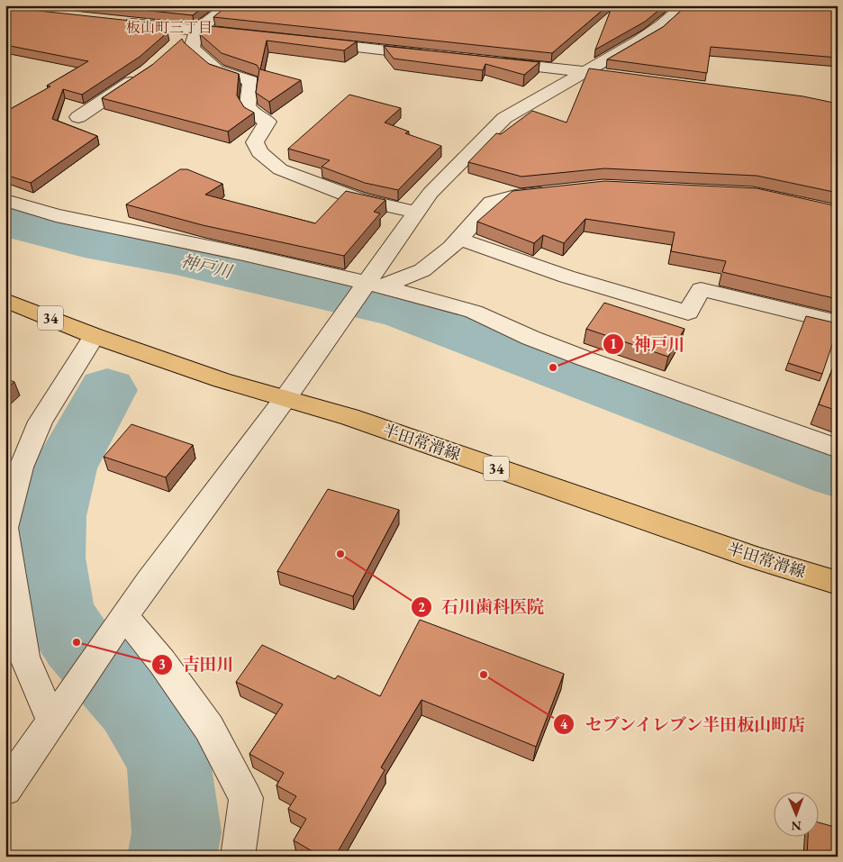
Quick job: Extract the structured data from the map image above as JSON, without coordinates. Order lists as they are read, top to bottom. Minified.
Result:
{"streets":{"main road":["34","半田常滑線"]},"districts":["板山町三丁目"],"water":["神戸川"],"places":["神戸川","石川歯科医院","吉田川","セブンイレブン半田板山町店"],"north":"bottom"}
